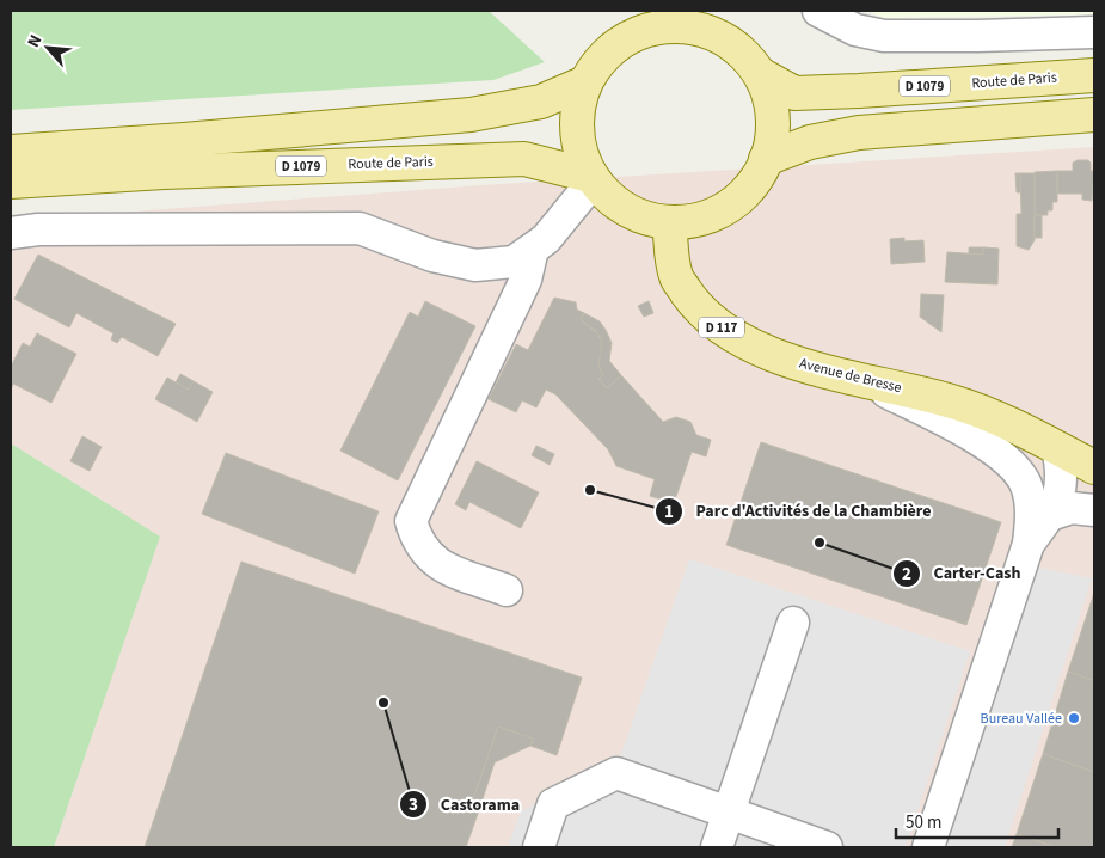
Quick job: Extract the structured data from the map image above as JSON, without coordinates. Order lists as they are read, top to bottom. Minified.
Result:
{"streets":{"main road":["Route de Paris","D 1079","D 117","Avenue de Bresse"]},"crossings":[["Route de Paris","Avenue de Bresse"]],"places":["Parc d'Activités de la Chambière","Carter-Cash","Castorama","Bureau Vallée"],"scale_bar":"50 m","north":"top left"}
